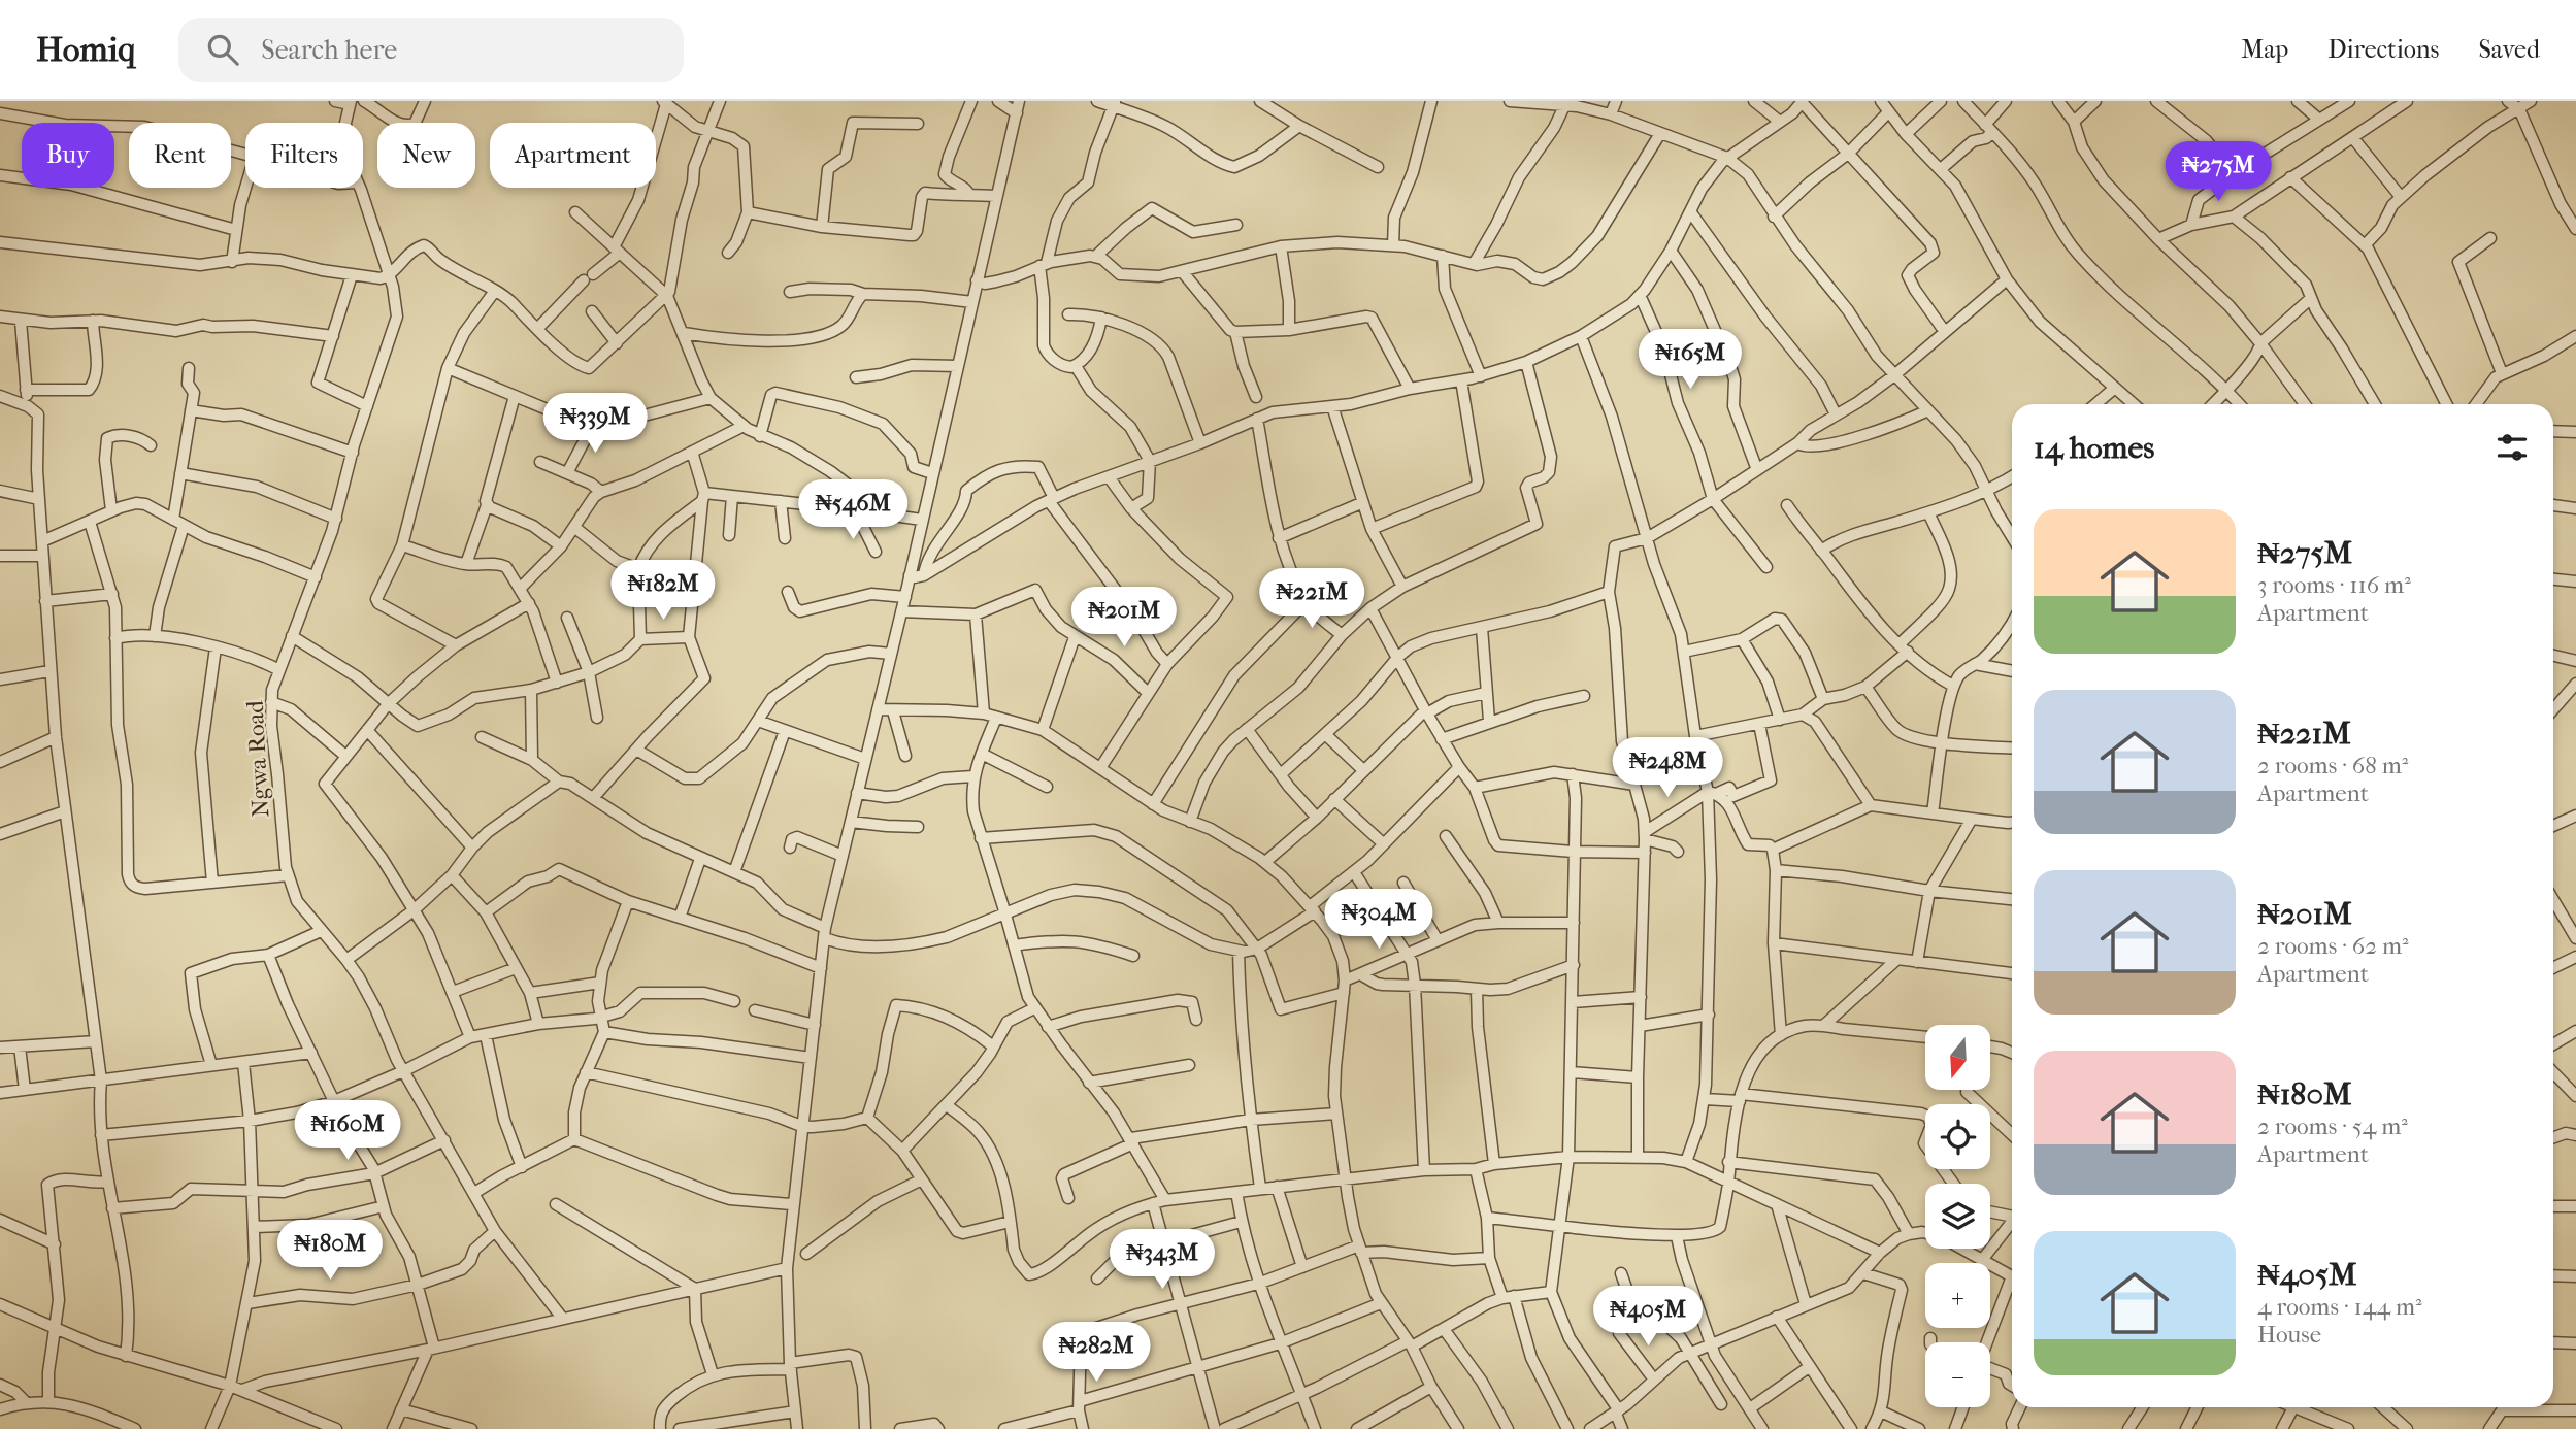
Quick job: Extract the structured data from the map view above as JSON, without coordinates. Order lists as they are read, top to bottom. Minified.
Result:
{"streets":{"street":["Ngwa Road"]},"north":"bottom","page":{"header":"Homiq","search":"Search here","nav":["Map","Directions","Saved"],"chip":["Buy","Rent","Filters","New","Apartment"],"price":["₦275M","₦165M","₦339M","₦546M","₦182M","₦221M","₦201M","₦248M","₦304M","₦160M","₦180M","₦343M","₦405M","₦282M"],"heading":"14 homes","list":[{"name":"₦275M","note":"3 rooms · 116 m² · Apartment"},{"name":"₦221M","note":"2 rooms · 68 m² · Apartment"},{"name":"₦201M","note":"2 rooms · 62 m² · Apartment"},{"name":"₦180M","note":"2 rooms · 54 m² · Apartment"},{"name":"₦405M","note":"4 rooms · 144 m² · House"}],"map_buttons":["+","−"]}}
